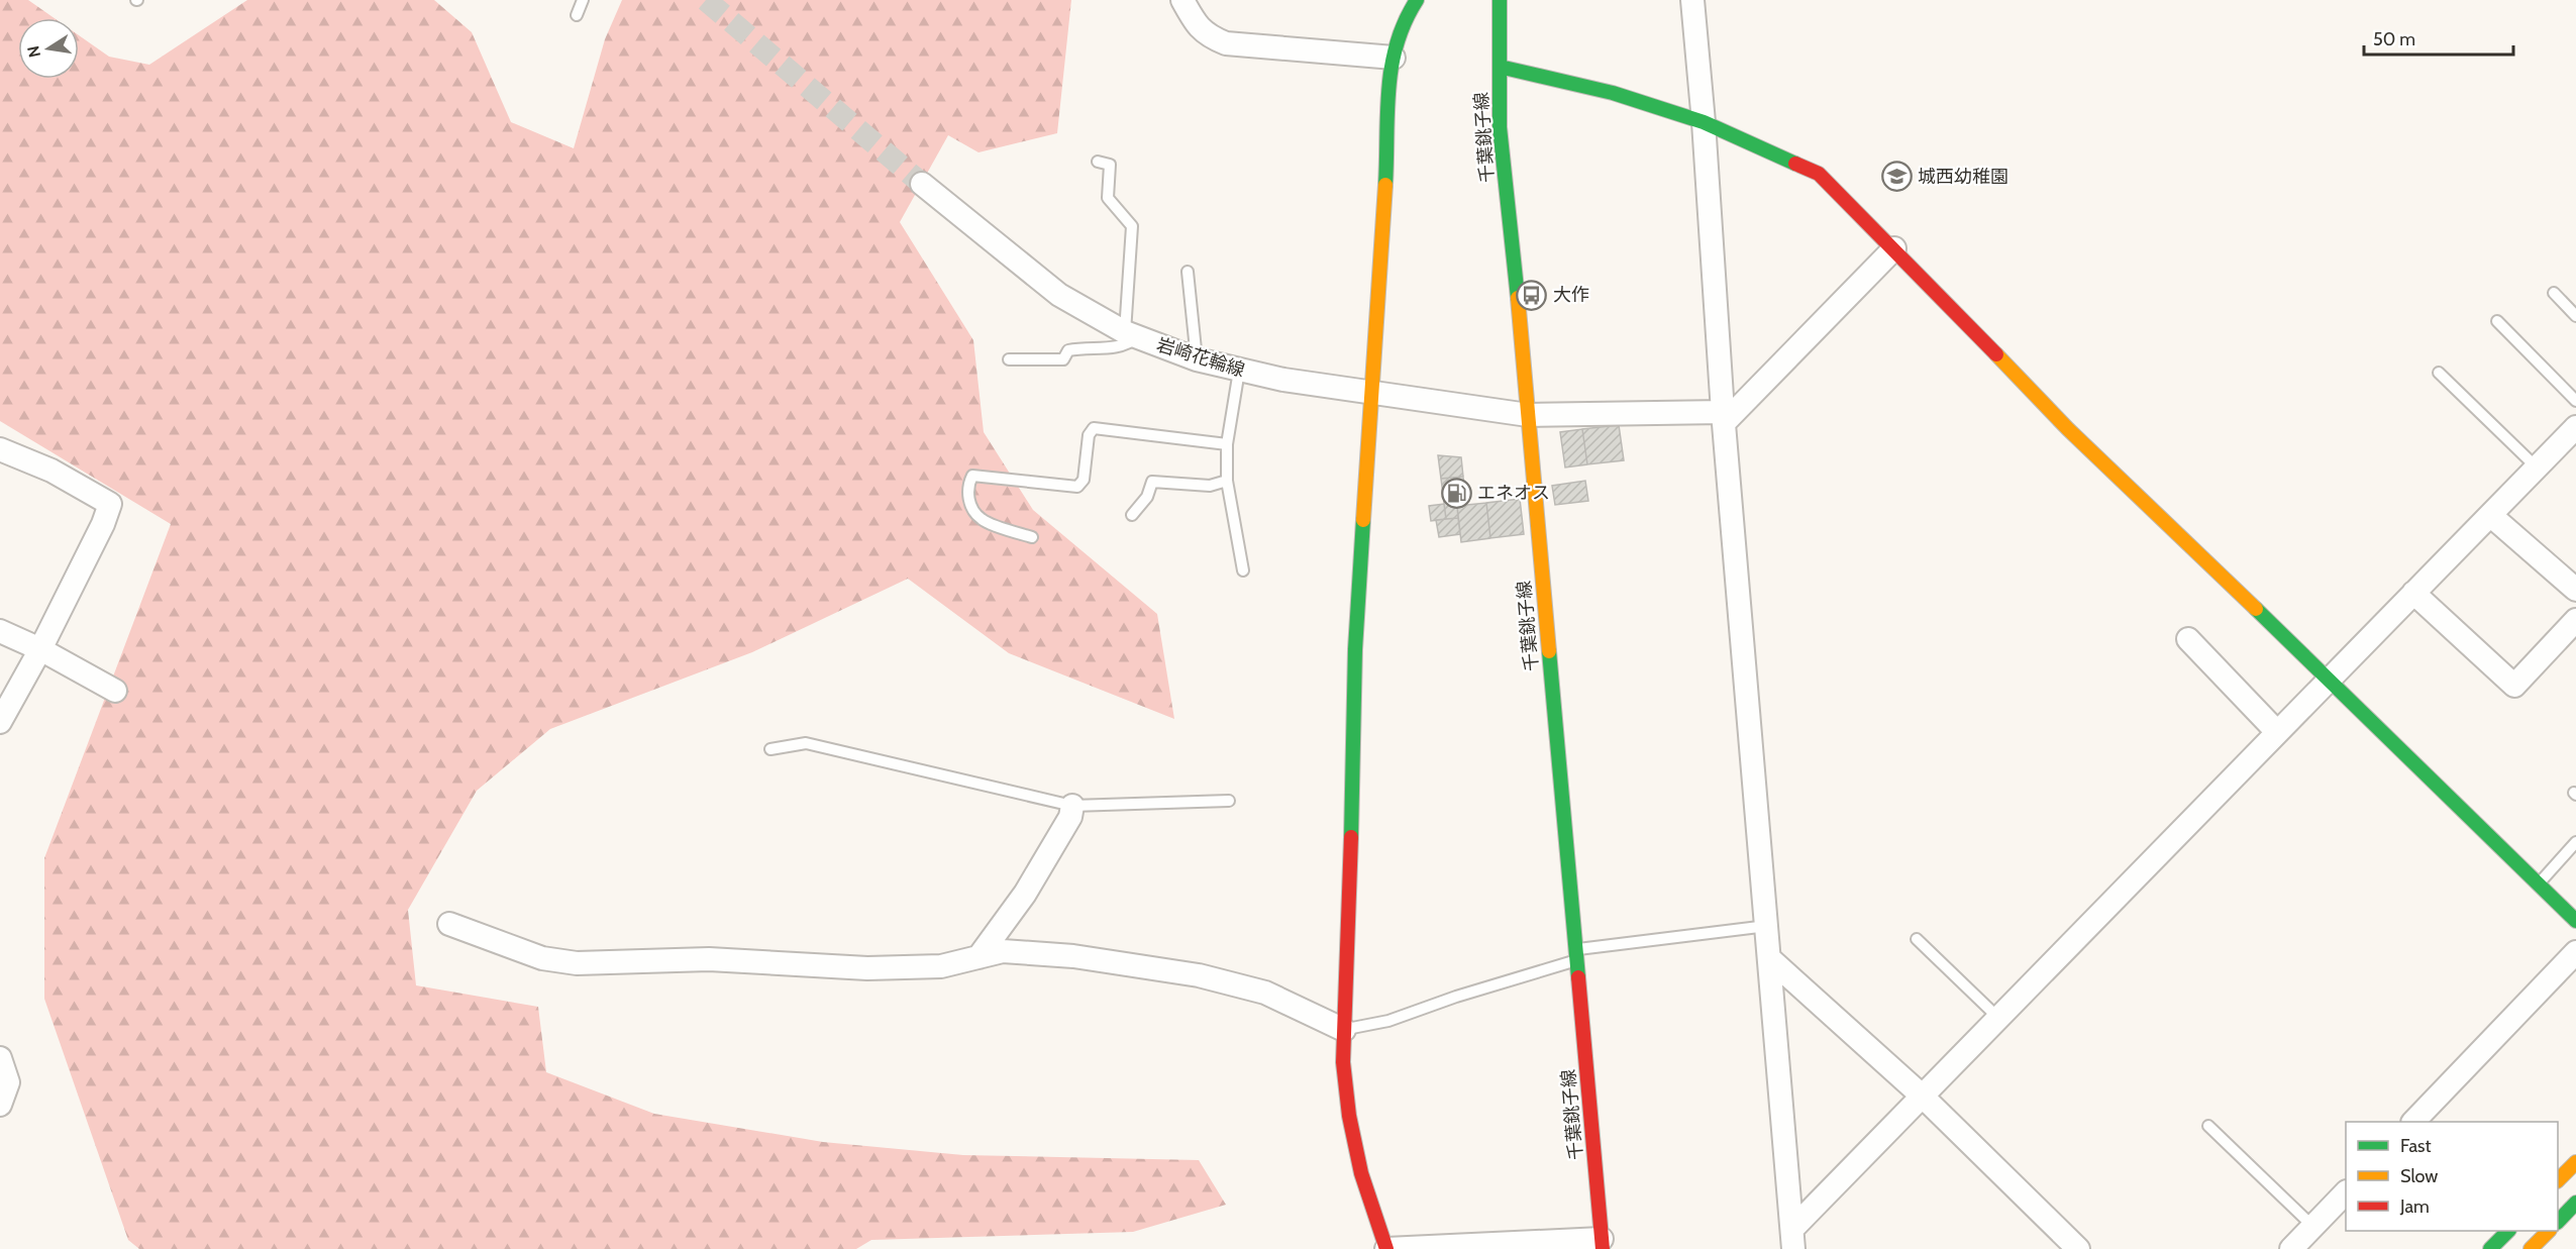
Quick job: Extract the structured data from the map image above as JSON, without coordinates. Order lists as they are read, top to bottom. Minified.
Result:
{"streets":{"main road":["千葉銚子線"],"street":["岩崎花輪線"]},"crossings":[["千葉銚子線","岩崎花輪線"]],"places":{"school or university":["城西幼稚園"],"bus stop":["大作"],"fuel station":["エネオス"]},"legend":["Fast","Slow","Jam"],"scale_bar":"50 m","north":"left"}
